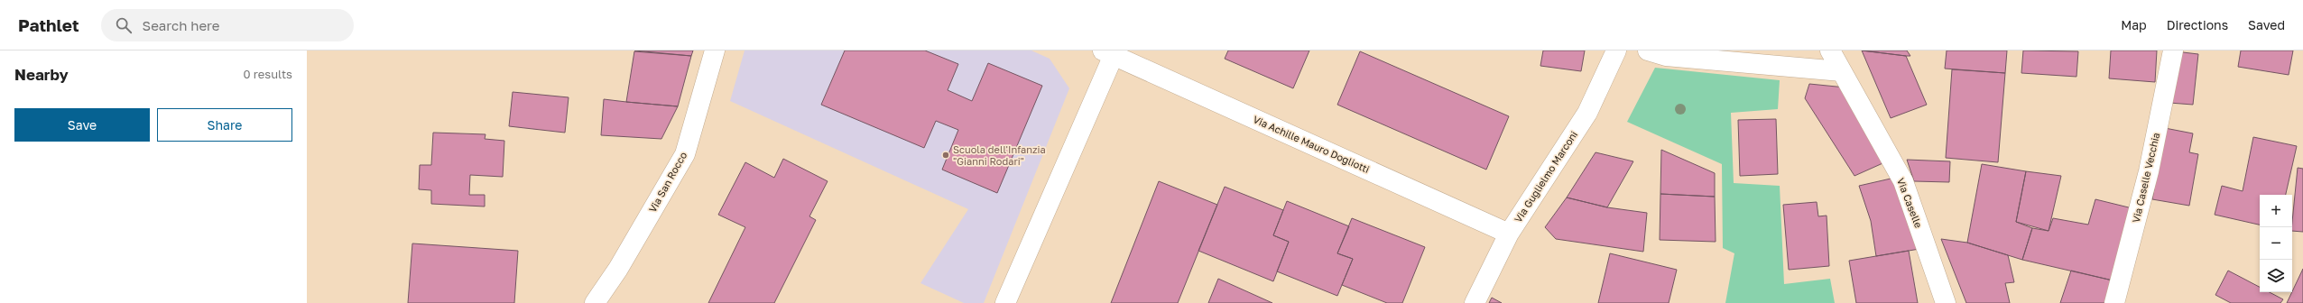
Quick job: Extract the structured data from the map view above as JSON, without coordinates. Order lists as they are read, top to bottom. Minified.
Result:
{"streets":{"street":["Via Achille Mauro Dogliotti","Via Guglielmo Marconi","Via Caselle Vecchia","Via San Rocco","Via Caselle"]},"crossings":[["Via Achille Mauro Dogliotti","Via Guglielmo Marconi"]],"places":["Scuola dell'Infanzia \"Gianni Rodari\""],"page":{"header":"Pathlet","search":"Search here","nav":["Map","Directions","Saved"],"heading":["Nearby","0 results"],"buttons":["Save","Share"],"map_buttons":["+","−"]}}
